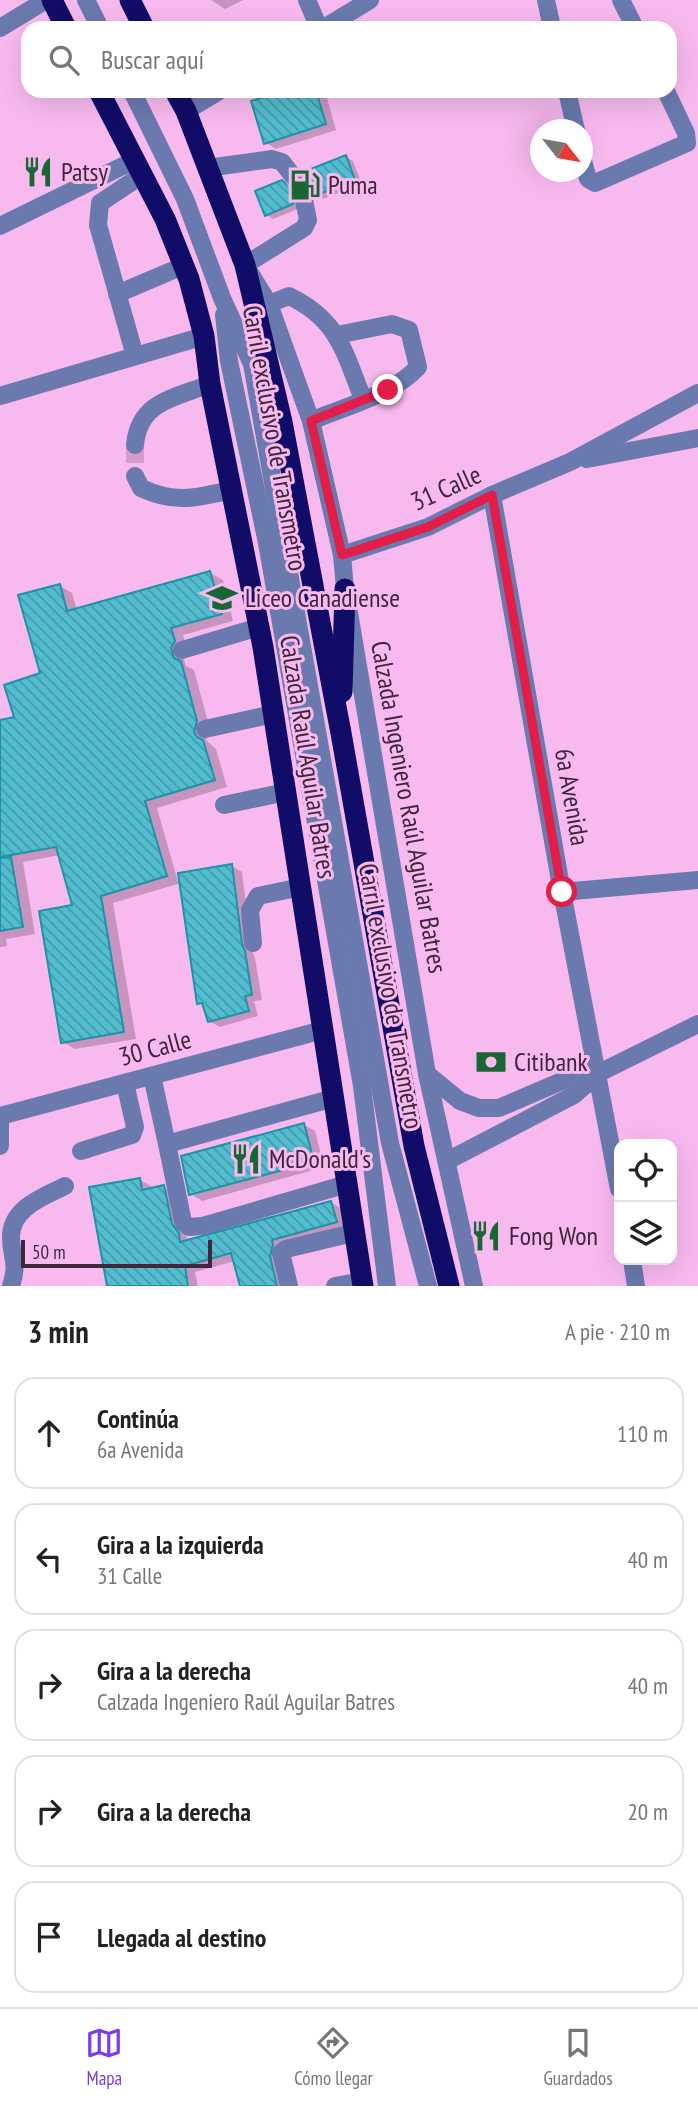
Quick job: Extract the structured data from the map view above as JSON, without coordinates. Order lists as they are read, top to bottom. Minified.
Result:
{"streets":{"highway":["Calzada Raúl Aguilar Batres"],"street":["Carril exclusivo de Transmetro","31 Calle","6a Avenida","Calzada Ingeniero Raúl Aguilar Batres","30 Calle"]},"crossings":[["31 Calle","6a Avenida"],["31 Calle","Calzada Ingeniero Raúl Aguilar Batres"],["Calzada Raúl Aguilar Batres","Calzada Ingeniero Raúl Aguilar Batres"],["Calzada Raúl Aguilar Batres","30 Calle"]],"places":{"restaurant":["Patsy","McDonald's","Fong Won"],"fuel station":["Puma"],"school or university":["Liceo Canadiense"],"bank":["Citibank"]},"scale_bar":"50 m","north":"bottom right","page":{"search":"Buscar aquí","scale":"50 m","heading":["3 min","A pie · 210 m"],"list":[["Continúa","6a Avenida","110 m"],["Gira a la izquierda","31 Calle","40 m"],["Gira a la derecha","Calzada Ingeniero Raúl Aguilar Batres","40 m"],["Gira a la derecha","20 m"],"Llegada al destino"],"nav":["Mapa","Cómo llegar","Guardados"]}}
